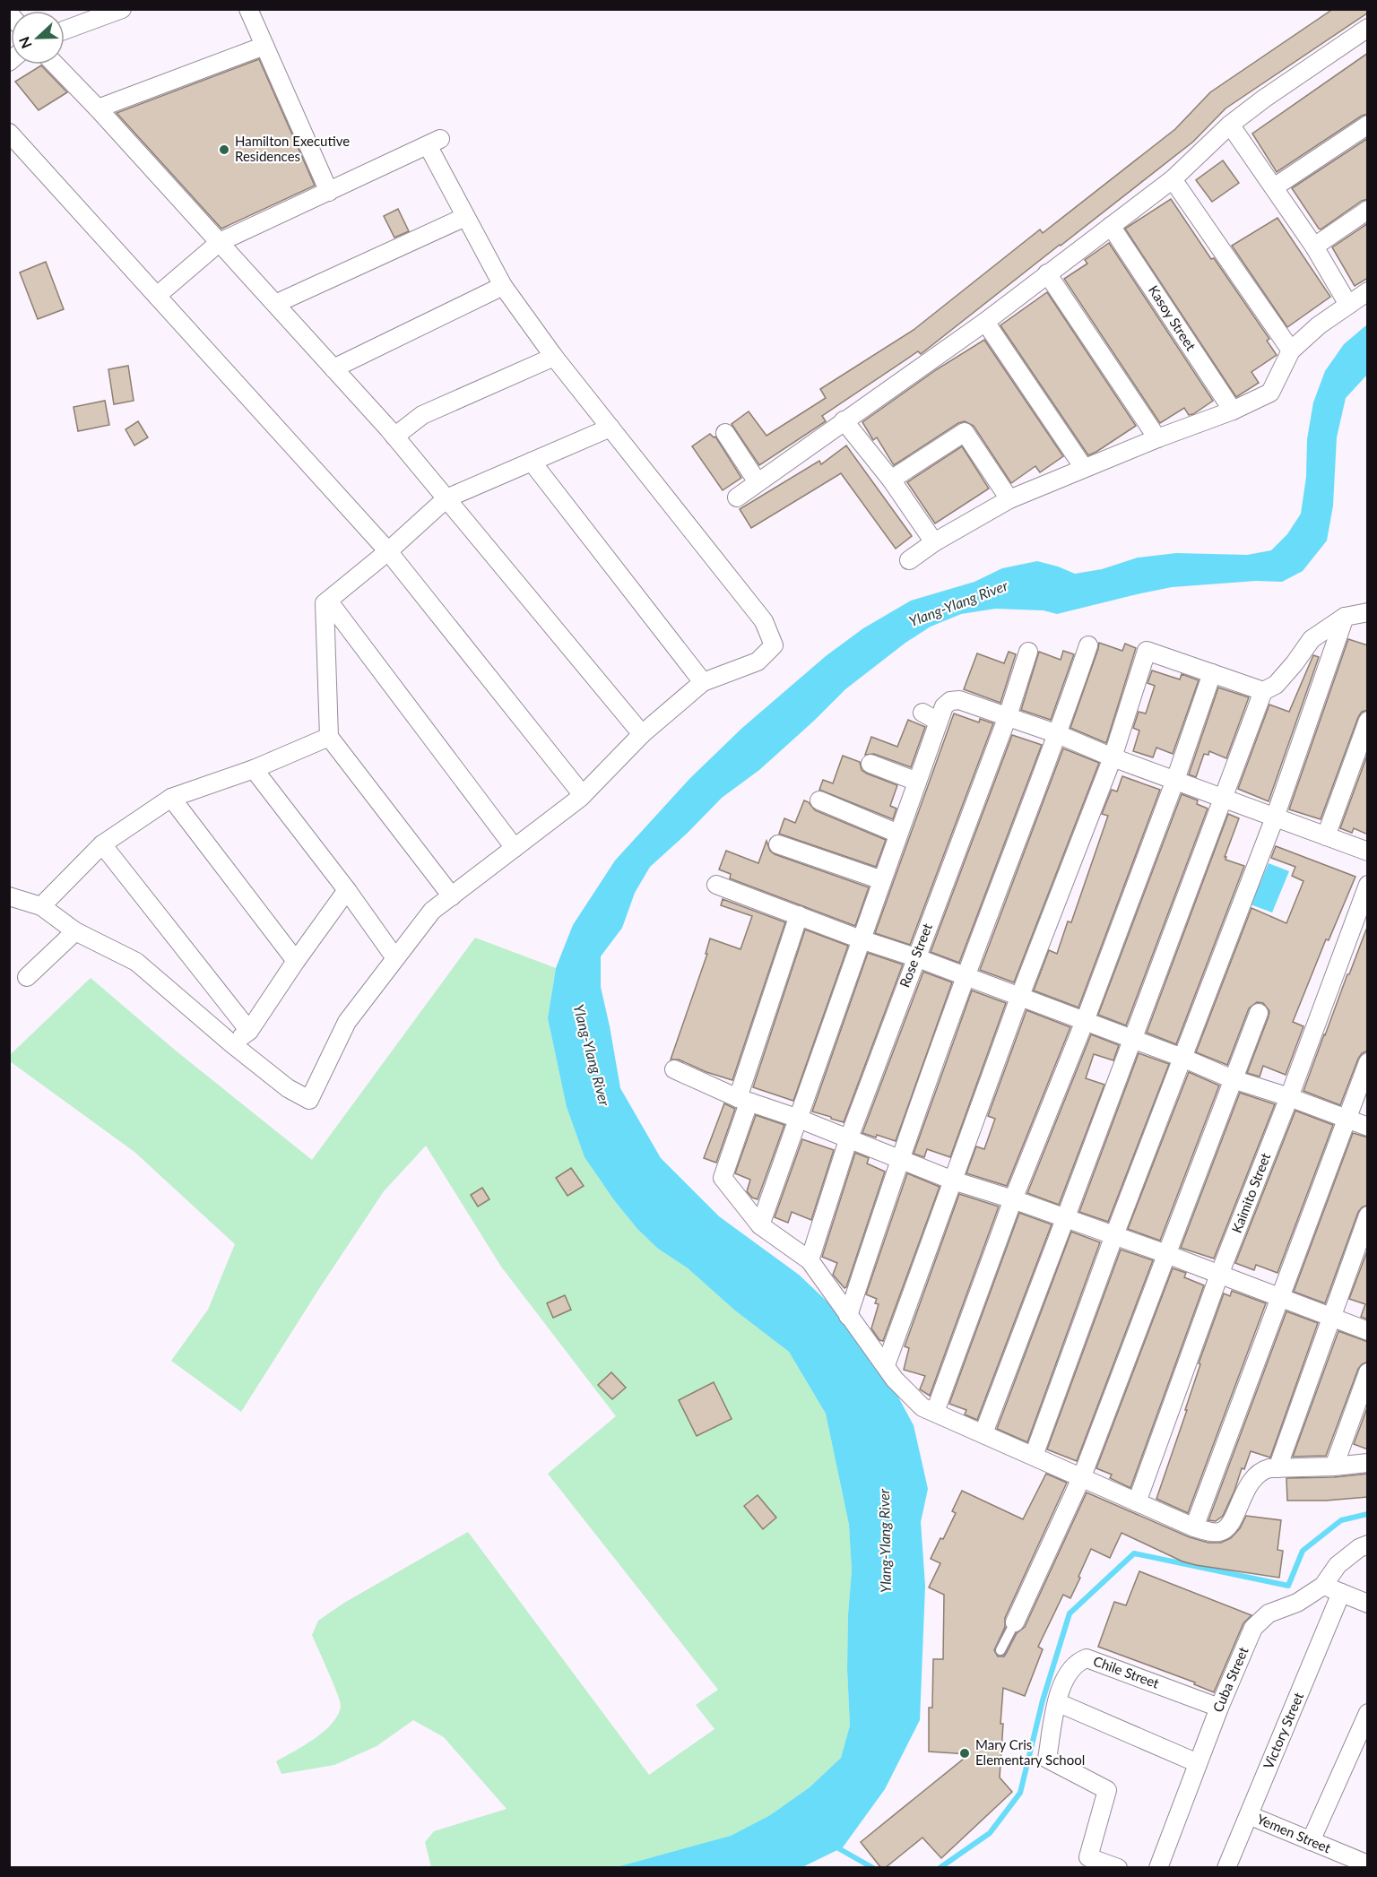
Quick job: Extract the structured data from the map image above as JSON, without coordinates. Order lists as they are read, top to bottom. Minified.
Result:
{"streets":{"street":["Kasoy Street","Rose Street","Kaimito Street","Chile Street","Cuba Street","Victory Street","Yemen Street"]},"crossings":[["Chile Street","Cuba Street"],["Victory Street","Yemen Street"]],"water":["Ylang-Ylang River"],"places":["Hamilton Executive Residences","Mary Cris Elementary School"],"north":"left"}
